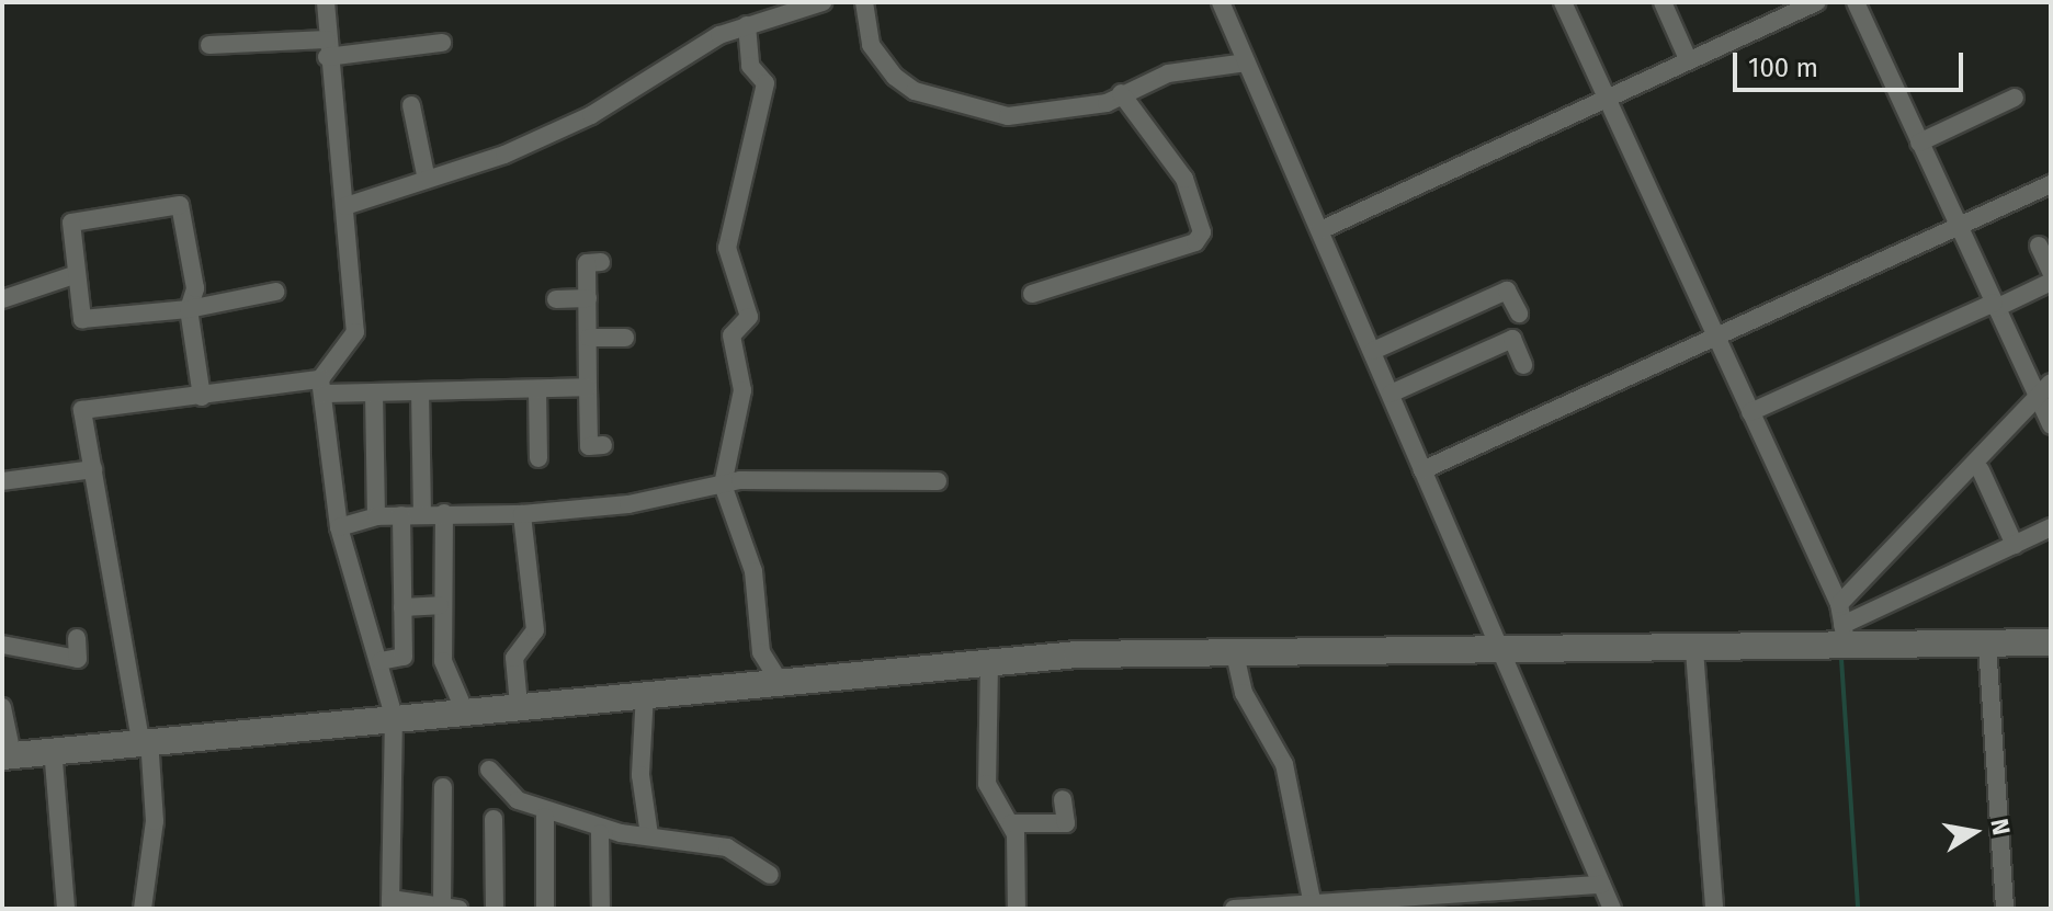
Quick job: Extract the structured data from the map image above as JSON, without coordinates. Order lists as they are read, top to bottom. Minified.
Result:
{"scale_bar":"100 m","north":"right"}
